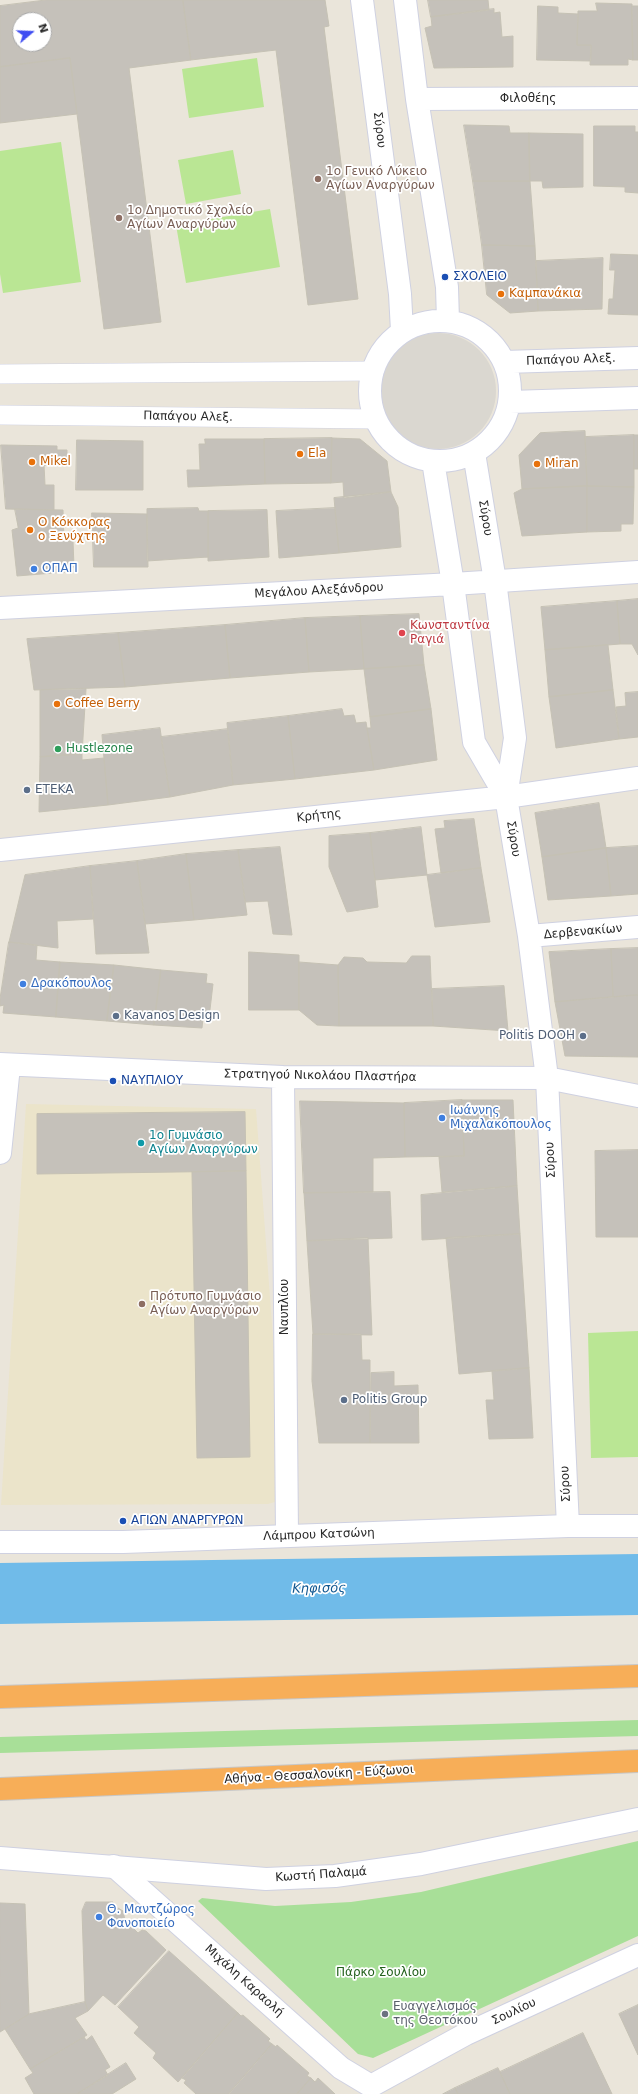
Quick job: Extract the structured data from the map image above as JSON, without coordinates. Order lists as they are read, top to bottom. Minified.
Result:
{"streets":{"highway":["Αθήνα - Θεσσαλονίκη - Εύζωνοι"],"street":["Φιλοθέης","Σύρου","Παπάγου Αλεξ.","Μεγάλου Αλεξάνδρου","Κρήτης","Δερβενακίων","Στρατηγού Νικολάου Πλαστήρα","Ναυπλίου","Λάμπρου Κατσώνη","Κωστή Παλαμά","Μιχάλη Καραολή","Σουλίου"]},"crossings":[["Σύρου","Παπάγου Αλεξ."],["Σύρου","Μεγάλου Αλεξάνδρου"],["Σύρου","Κρήτης"],["Σύρου","Δερβενακίων"],["Σύρου","Στρατηγού Νικολάου Πλαστήρα"],["Σύρου","Λάμπρου Κατσώνη"],["Στρατηγού Νικολάου Πλαστήρα","Ναυπλίου"],["Ναυπλίου","Λάμπρου Κατσώνη"],["Κωστή Παλαμά","Μιχάλη Καραολή"],["Μιχάλη Καραολή","Σουλίου"]],"water":["Κηφισός"],"parks":["Πάρκο Σουλίου"],"places":["1ο Γενικό Λύκειο Αγίων Αναργύρων","1ο Δημοτικό Σχολείο Αγίων Αναργύρων","ΣΧΟΛΕΙΟ","Καμπανάκια","Ela","Mikel","Miran","Ο Κόκκορας ο Ξενύχτης","ΟΠΑΠ","Κωνσταντίνα Ραγιά","Coffee Berry","Hustlezone","ΕΤΕΚΑ","Δρακόπουλος","Kavanos Design","Politis DOOH","ΝΑΥΠΛΙΟΥ","Ιωάννης Μιχαλακόπουλος","1ο Γυμνάσιο Αγίων Αναργύρων","Πρότυπο Γυμνάσιο Αγίων Αναργύρων","Politis Group","ΑΓΙΩΝ ΑΝΑΡΓΥΡΩΝ","Θ. Μαντζώρος Φανοποιείο","Ευαγγελισμός της Θεοτόκου"],"north":"right"}
